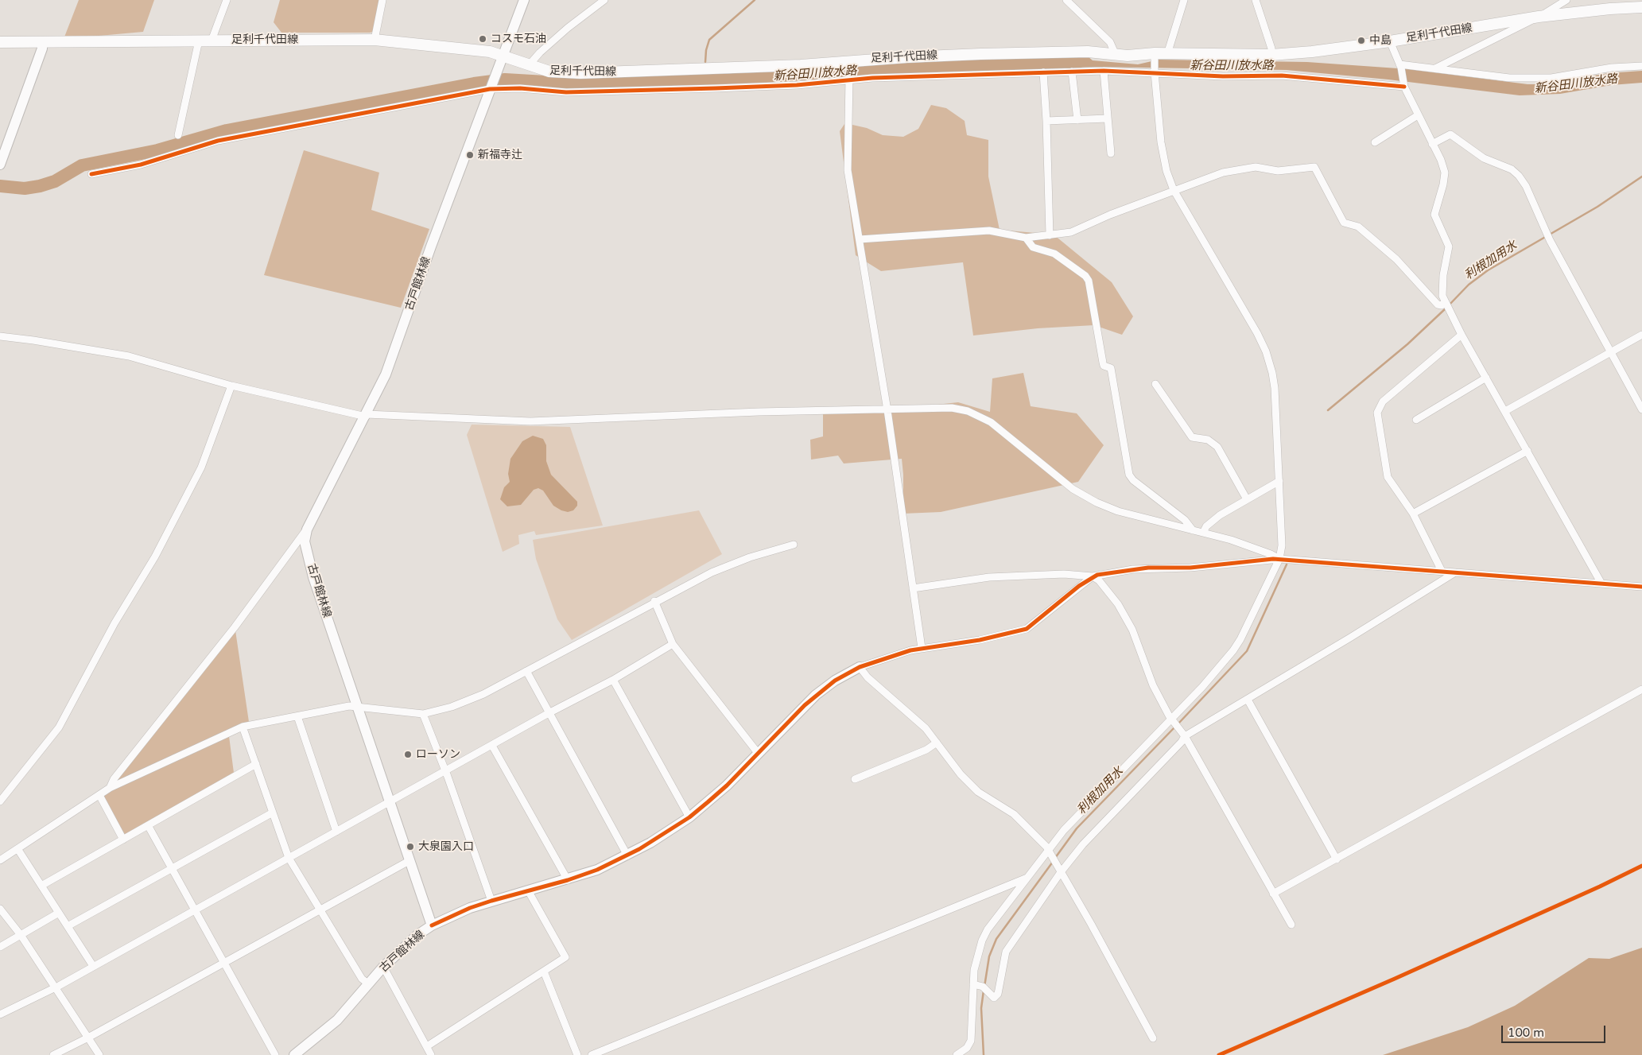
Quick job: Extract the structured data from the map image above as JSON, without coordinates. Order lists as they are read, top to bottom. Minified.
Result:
{"streets":{"main road":["足利千代田線","古戸館林線"]},"crossings":[["足利千代田線","古戸館林線"]],"water":["新谷田川放水路","利根加用水"],"places":["コスモ石油","中島","新福寺辻","ローソン","大泉園入口"],"scale_bar":"100 m"}
